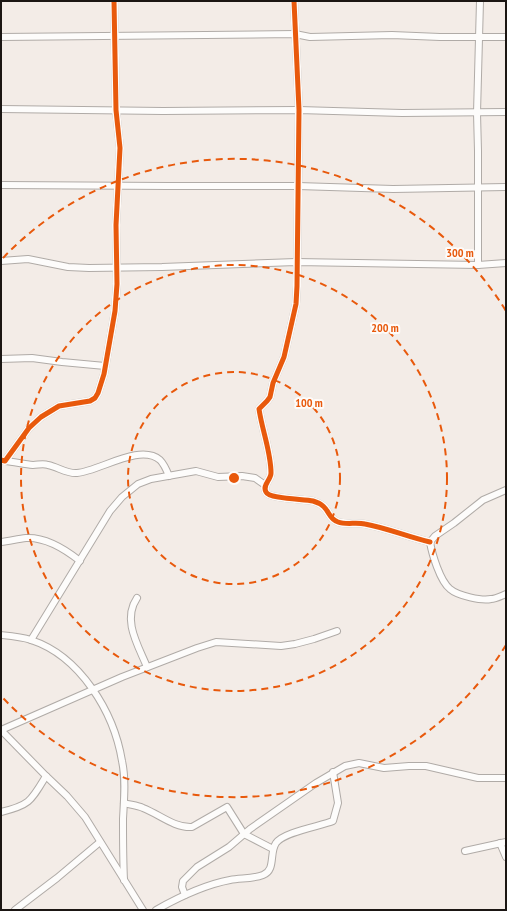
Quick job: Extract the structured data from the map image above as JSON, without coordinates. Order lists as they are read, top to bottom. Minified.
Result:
{"rings":["300 m","200 m","100 m"]}
